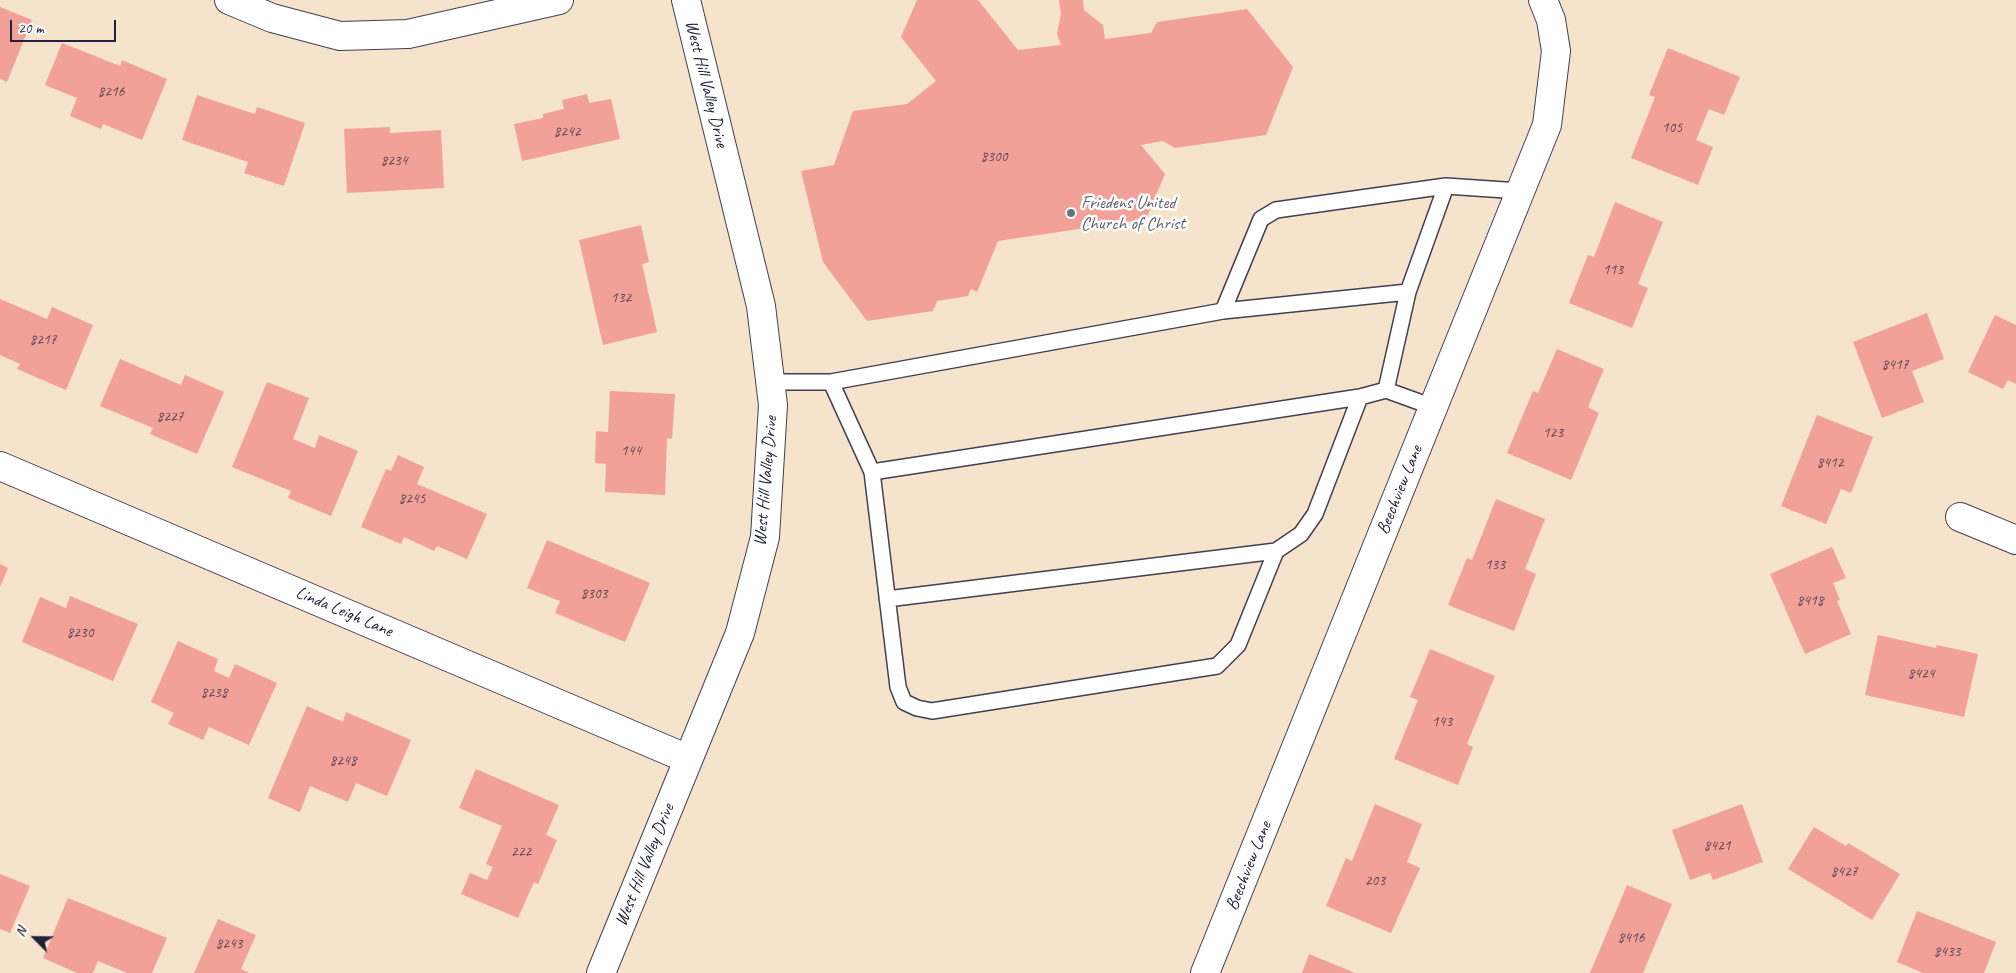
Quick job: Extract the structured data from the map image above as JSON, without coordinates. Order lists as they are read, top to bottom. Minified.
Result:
{"streets":{"street":["West Hill Valley Drive","Beechview Lane","Linda Leigh Lane"]},"crossings":[["West Hill Valley Drive","Linda Leigh Lane"]],"places":["Friedens United Church of Christ"],"house_numbers":["8216","105","8242","8300","8234","113","132","8217","8417","8227","123","144","8412","8245","133","8303","8418","8230","8424","8238","143","8248","8421","222","8427","203","8416","8243","8433"],"scale_bar":"20 m","north":"top left"}
